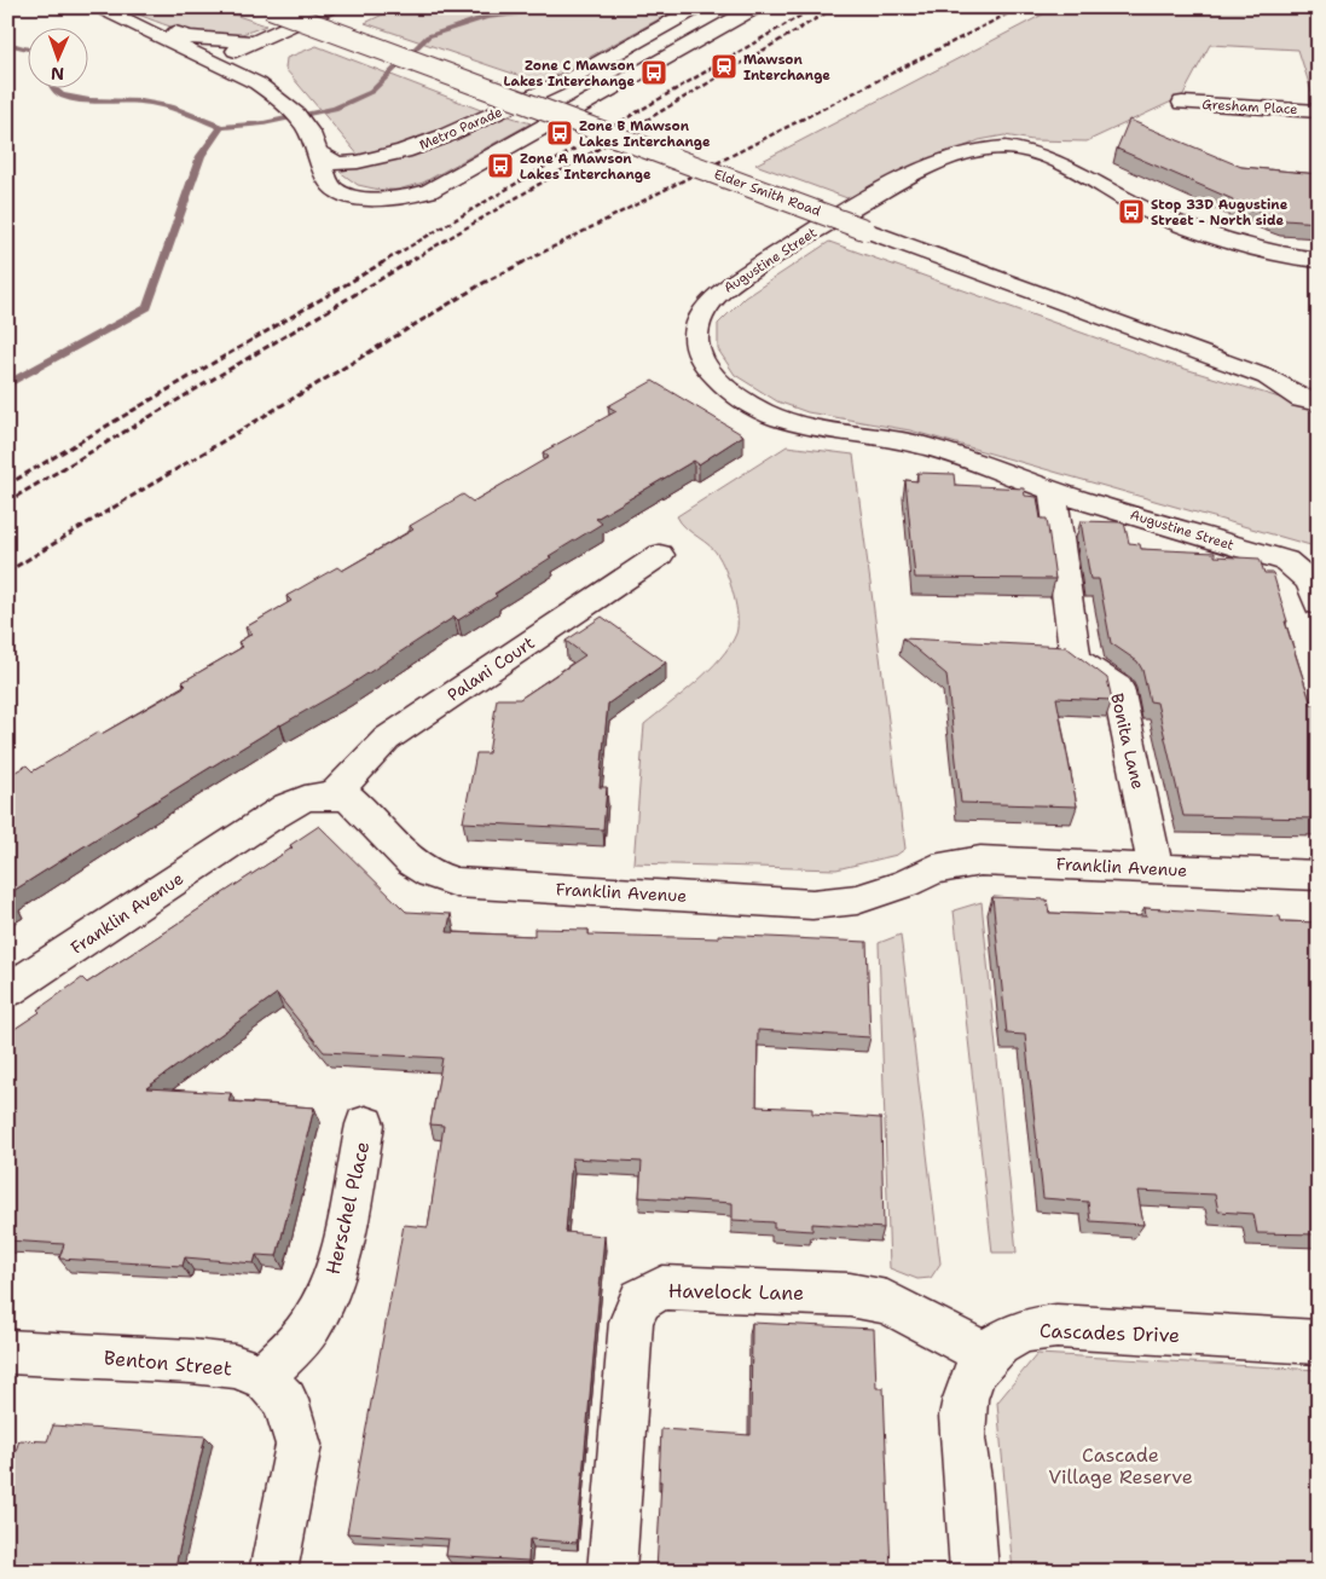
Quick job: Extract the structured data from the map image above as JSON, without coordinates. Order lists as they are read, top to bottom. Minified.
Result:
{"streets":{"street":["Gresham Place","Metro Parade","Elder Smith Road","Augustine Street","Palani Court","Bonita Lane","Franklin Avenue","Herschel Place","Havelock Lane","Cascades Drive","Benton Street"]},"crossings":[["Augustine Street","Bonita Lane"],["Palani Court","Franklin Avenue"],["Bonita Lane","Franklin Avenue"],["Herschel Place","Benton Street"],["Havelock Lane","Cascades Drive"]],"parks":["Cascade Village Reserve"],"places":{"station":["Mawson Interchange"],"bus stop":["Zone C Mawson Lakes Interchange","Zone B Mawson Lakes Interchange","Zone A Mawson Lakes Interchange","Stop 33D Augustine Street - North side"]},"north":"bottom"}
